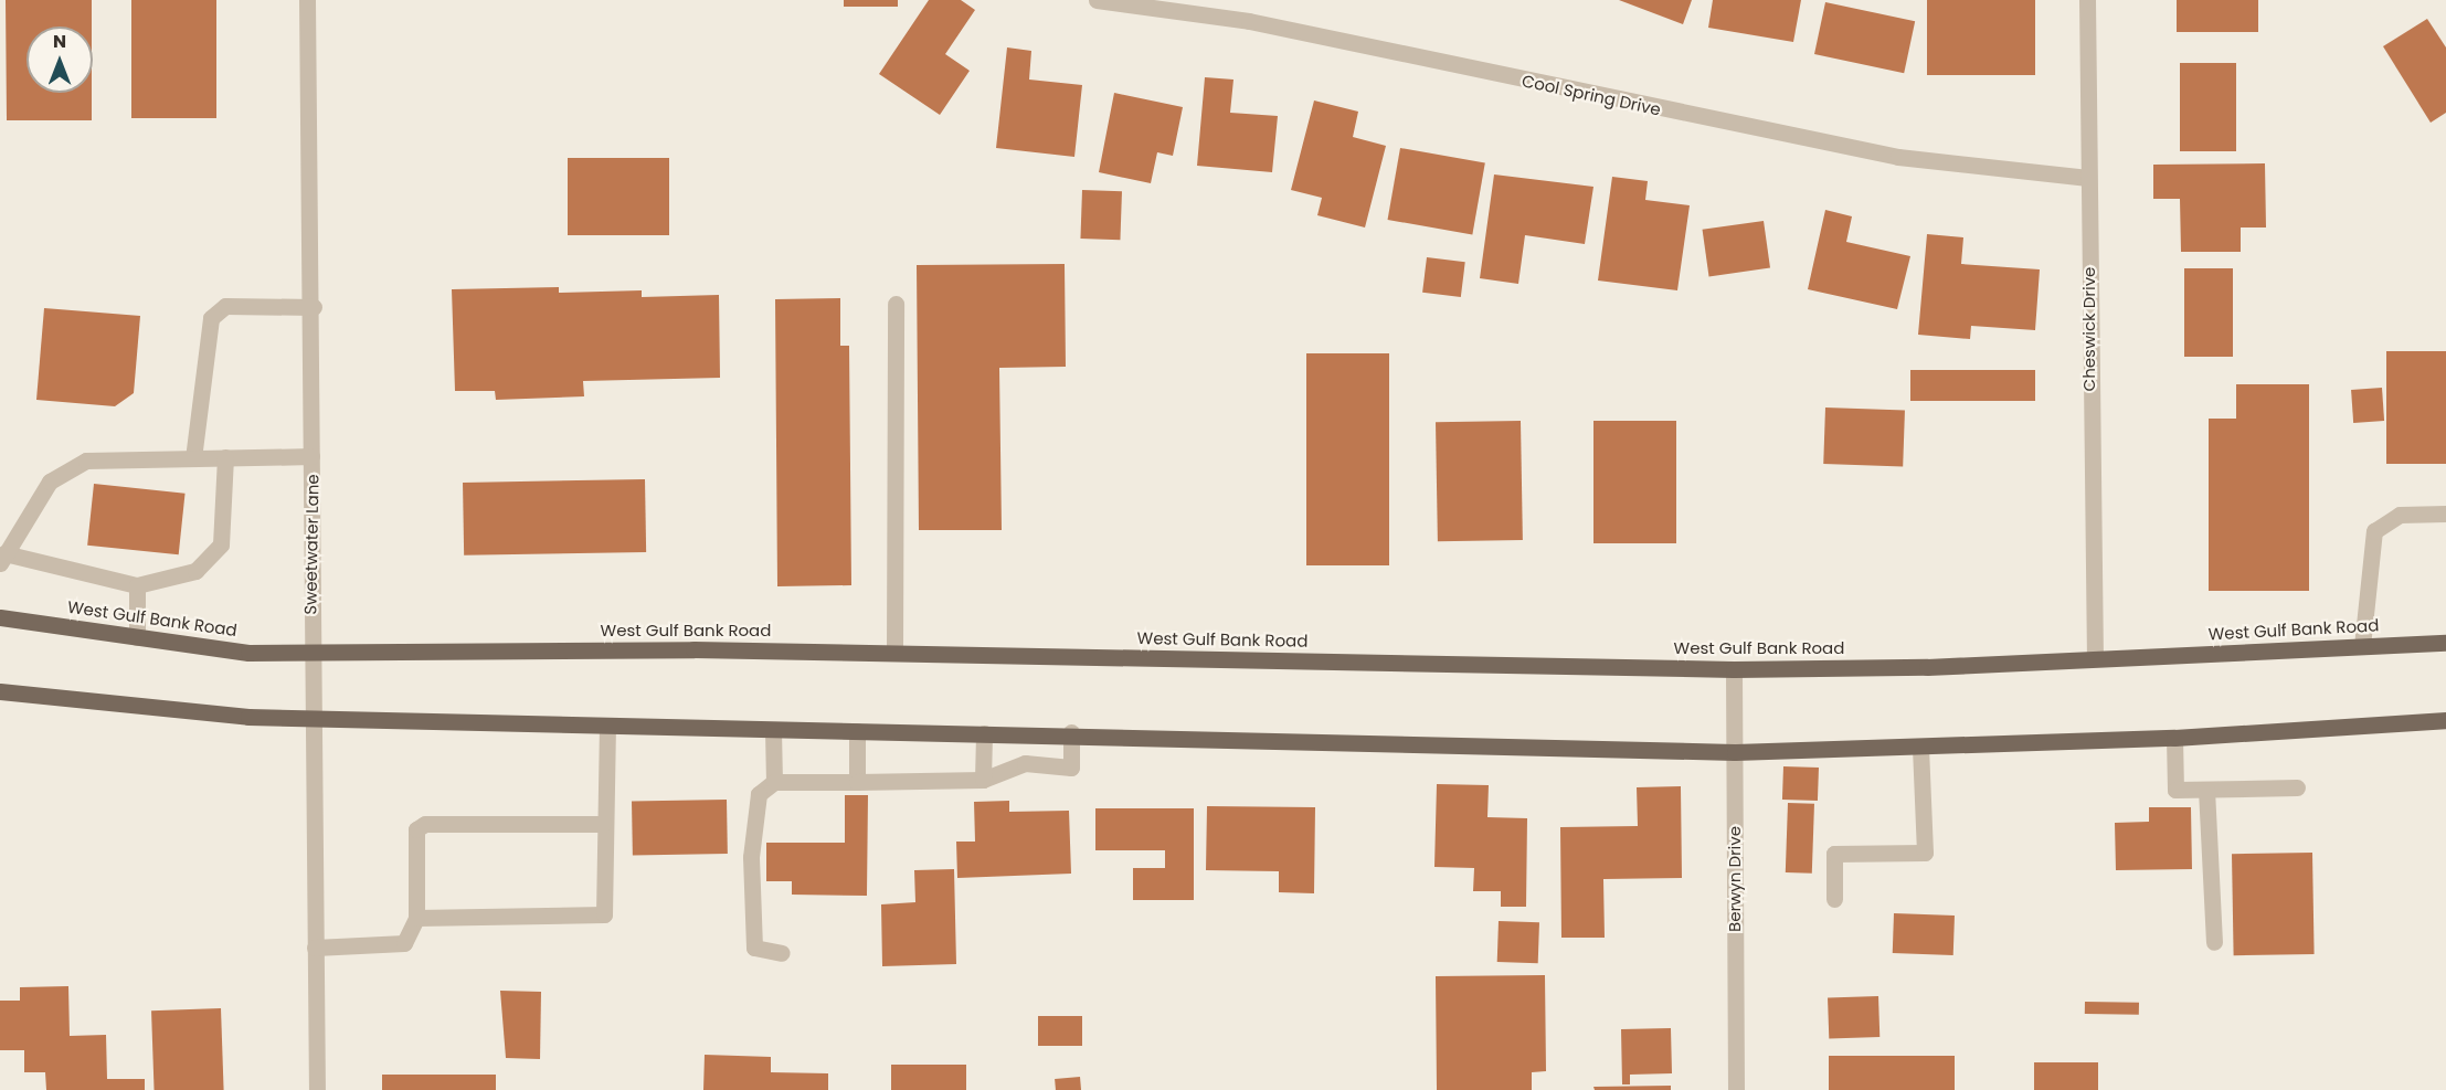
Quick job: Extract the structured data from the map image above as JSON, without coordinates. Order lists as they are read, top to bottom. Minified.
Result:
{"streets":{"main road":["West Gulf Bank Road"],"street":["Cool Spring Drive","Cheswick Drive","Sweetwater Lane","Berwyn Drive"]},"crossings":[["Cool Spring Drive","Cheswick Drive"],["Cheswick Drive","West Gulf Bank Road"],["Sweetwater Lane","West Gulf Bank Road"],["West Gulf Bank Road","Berwyn Drive"]],"north":"top"}
